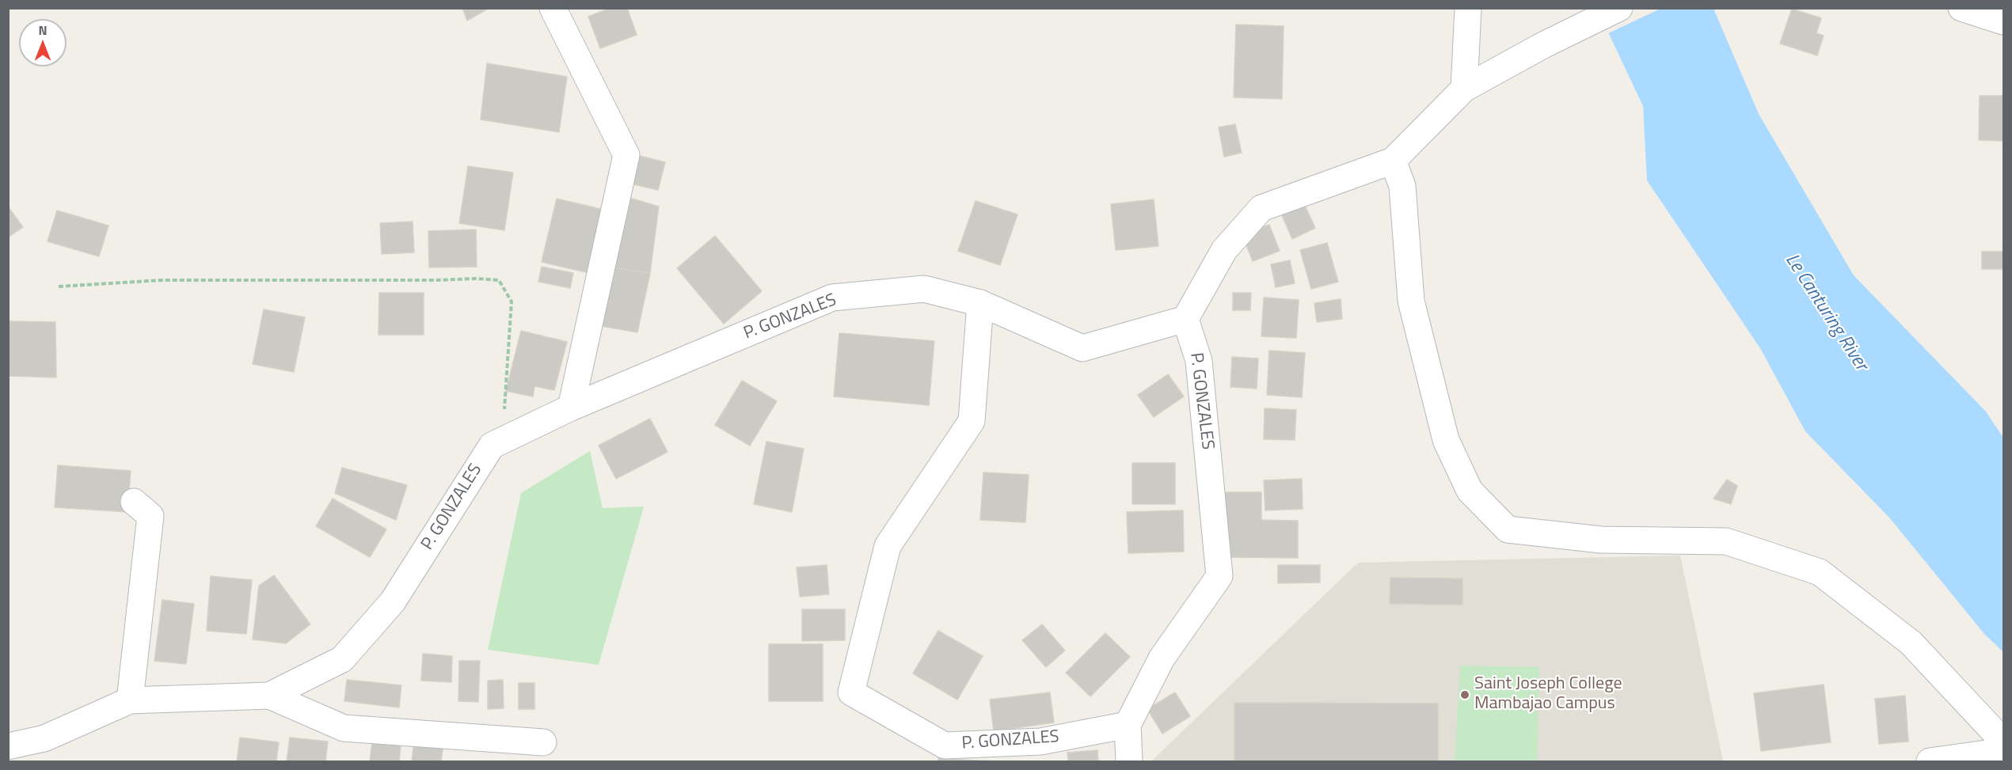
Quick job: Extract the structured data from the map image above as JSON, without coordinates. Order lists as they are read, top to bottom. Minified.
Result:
{"streets":{"street":["P. GONZALES"]},"water":["Le Canturing River"],"places":["Saint Joseph College Mambajao Campus"],"north":"top"}
